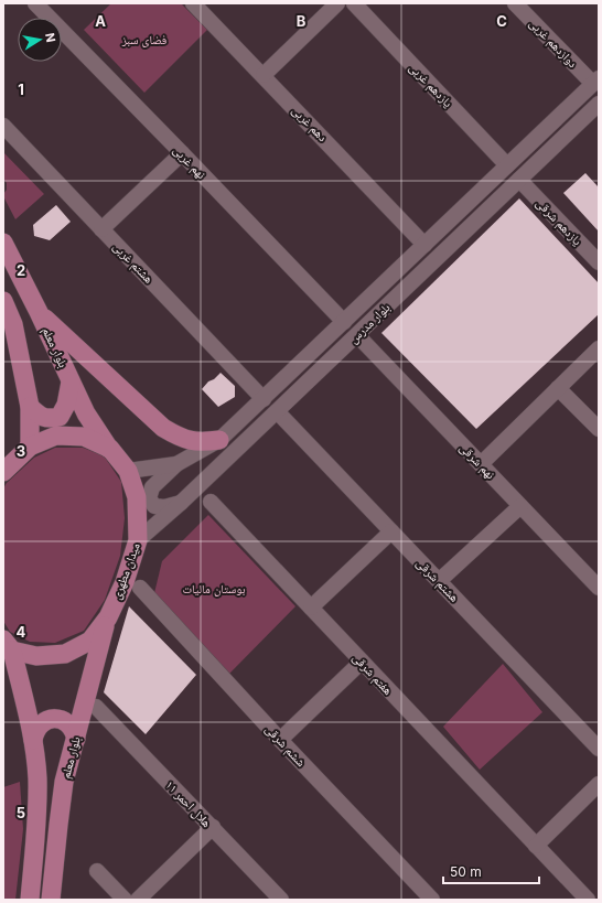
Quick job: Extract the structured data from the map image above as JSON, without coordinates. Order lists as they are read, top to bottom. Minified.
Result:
{"streets":{"main road":["بلوار معلم","میدان مطهری"],"street":["دوازدهم غربی","یازدهم غربی","دهم غربی","نهم غربی","یازدهم شرقی","هشتم غربی","بلوار مدرس","نهم شرقی","هشتم شرقی","هفتم شرقی","ششم شرقی","هلال احمر ۱۱"]},"crossings":[["دوازدهم غربی","بلوار مدرس"],["یازدهم غربی","بلوار مدرس"],["دهم غربی","بلوار مدرس"],["نهم غربی","بلوار مدرس"],["یازدهم شرقی","بلوار مدرس"],["هشتم غربی","بلوار مدرس"],["بلوار مدرس","نهم شرقی"],["بلوار مدرس","میدان مطهری"],["بلوار مدرس","هشتم شرقی"],["بلوار معلم","میدان مطهری"]],"parks":["فضای سبز","بوستان مالیات"],"scale_bar":"50 m","north":"right","grid":{"columns":["A","B","C"],"rows":["1","2","3","4","5"]}}
